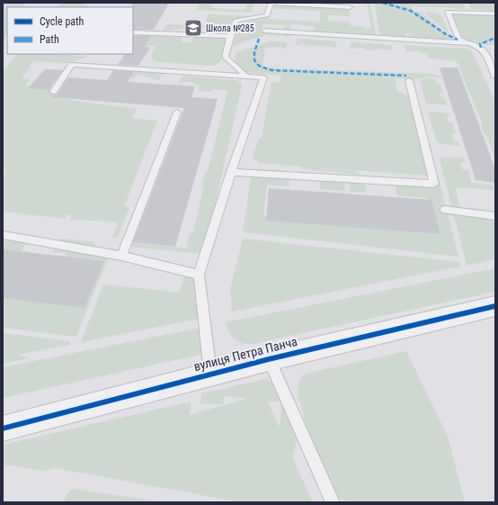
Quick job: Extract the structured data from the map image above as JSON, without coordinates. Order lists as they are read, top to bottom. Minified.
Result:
{"streets":{"street":["вулиця Петра Панча"]},"places":{"school or university":["Школа №285"]},"legend":["Cycle path","Path"]}
